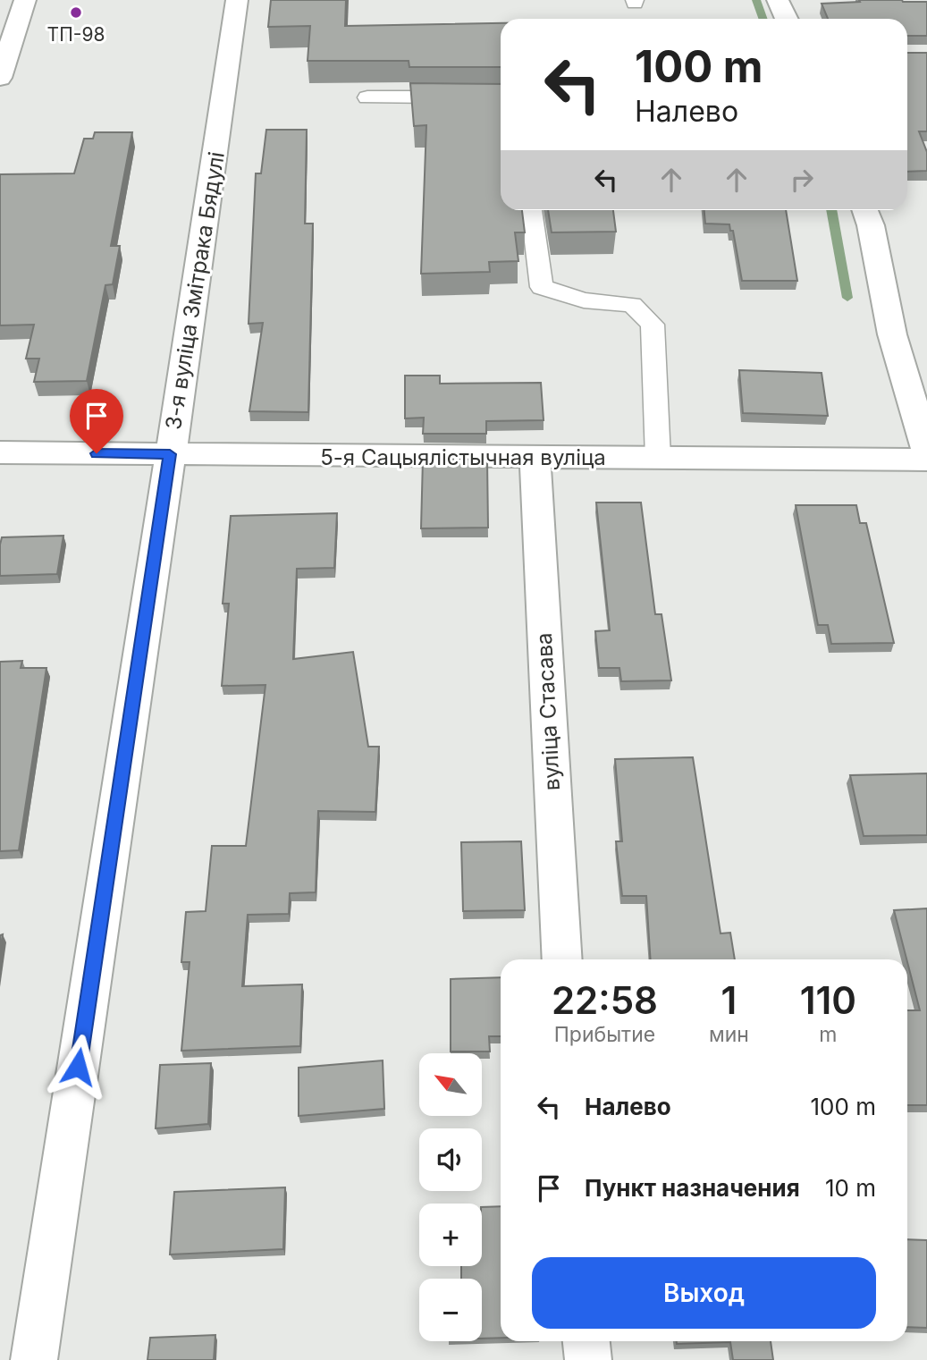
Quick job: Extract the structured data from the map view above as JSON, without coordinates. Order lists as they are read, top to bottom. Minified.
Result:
{"streets":{"street":["3-я вуліца Змітрака Бядулі","5-я Сацыялістычная вуліца","вуліца Стасава"]},"crossings":[["3-я вуліца Змітрака Бядулі","5-я Сацыялістычная вуліца"],["5-я Сацыялістычная вуліца","вуліца Стасава"]],"places":["ТП-98"],"north":"top left","page":{"turn":["100 m","Налево"],"eta":["22:58","Прибытие","1","мин","110","m"],"map_buttons":["+","−"],"list":[{"name":"Налево","value":"100 m"},{"name":"Пункт назначения","value":"10 m"}],"buttons":"Выход"}}
